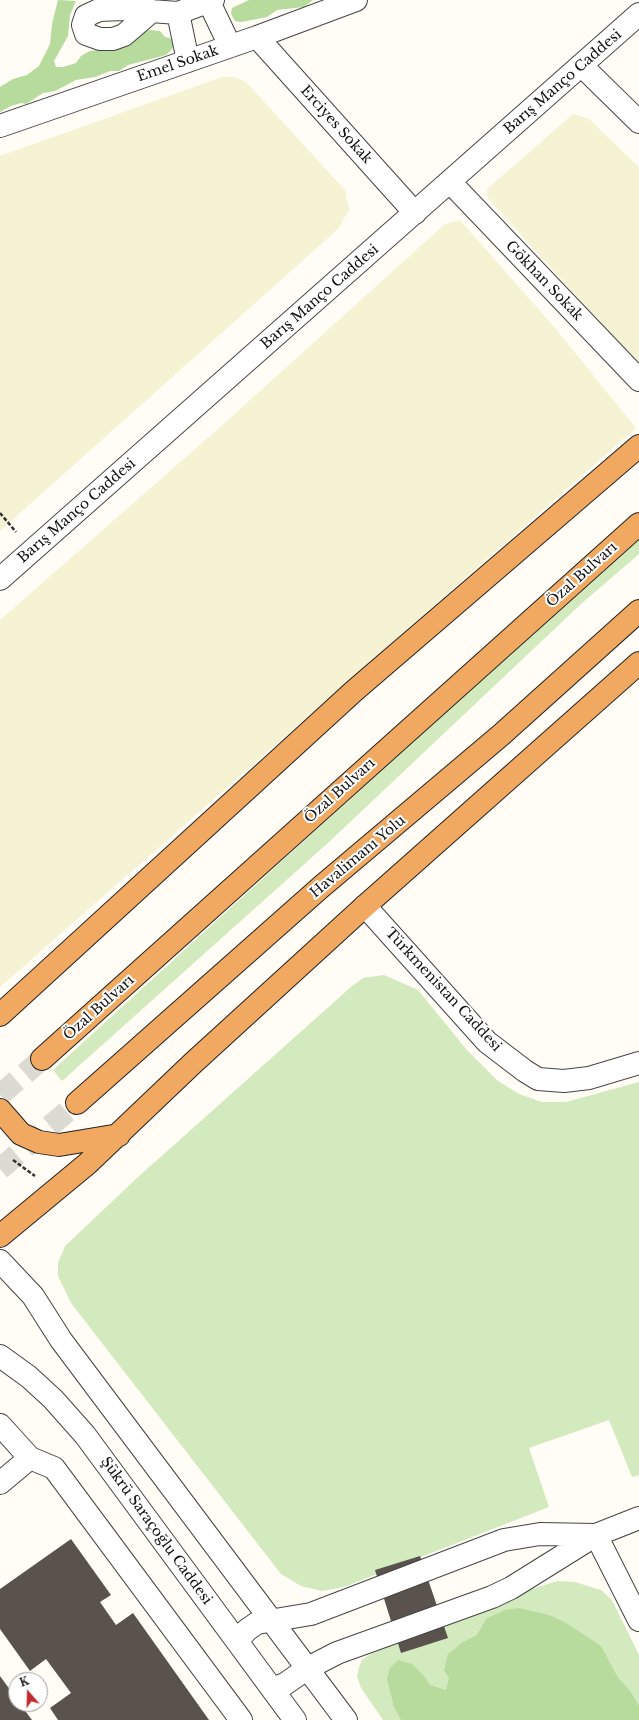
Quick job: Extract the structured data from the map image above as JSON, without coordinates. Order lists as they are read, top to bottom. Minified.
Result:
{"streets":{"highway":["Özal Bulvarı","Havalimanı Yolu"],"street":["Emel Sokak","Barış Manço Caddesi","Erciyes Sokak","Gökhan Sokak","Türkmenistan Caddesi","Şükrü Saraçoğlu Caddesi"]},"crossings":[["Emel Sokak","Erciyes Sokak"],["Barış Manço Caddesi","Erciyes Sokak"],["Barış Manço Caddesi","Gökhan Sokak"]],"north":"top"}
